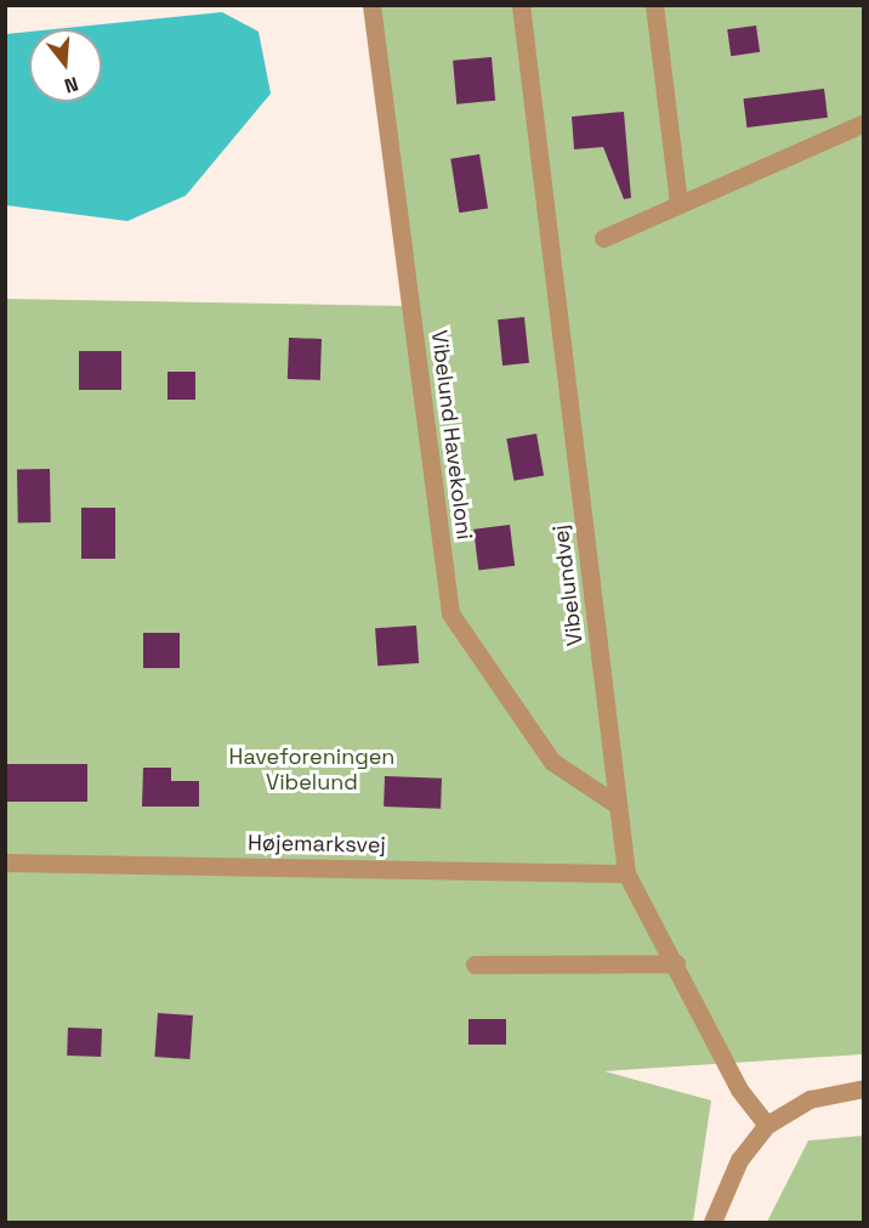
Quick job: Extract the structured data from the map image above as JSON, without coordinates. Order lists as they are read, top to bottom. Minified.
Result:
{"streets":{"street":["Vibelund Havekoloni","Vibelundvej","Højemarksvej"]},"crossings":[["Vibelund Havekoloni","Vibelundvej"],["Vibelundvej","Højemarksvej"]],"parks":["Haveforeningen Vibelund"],"north":"bottom"}
